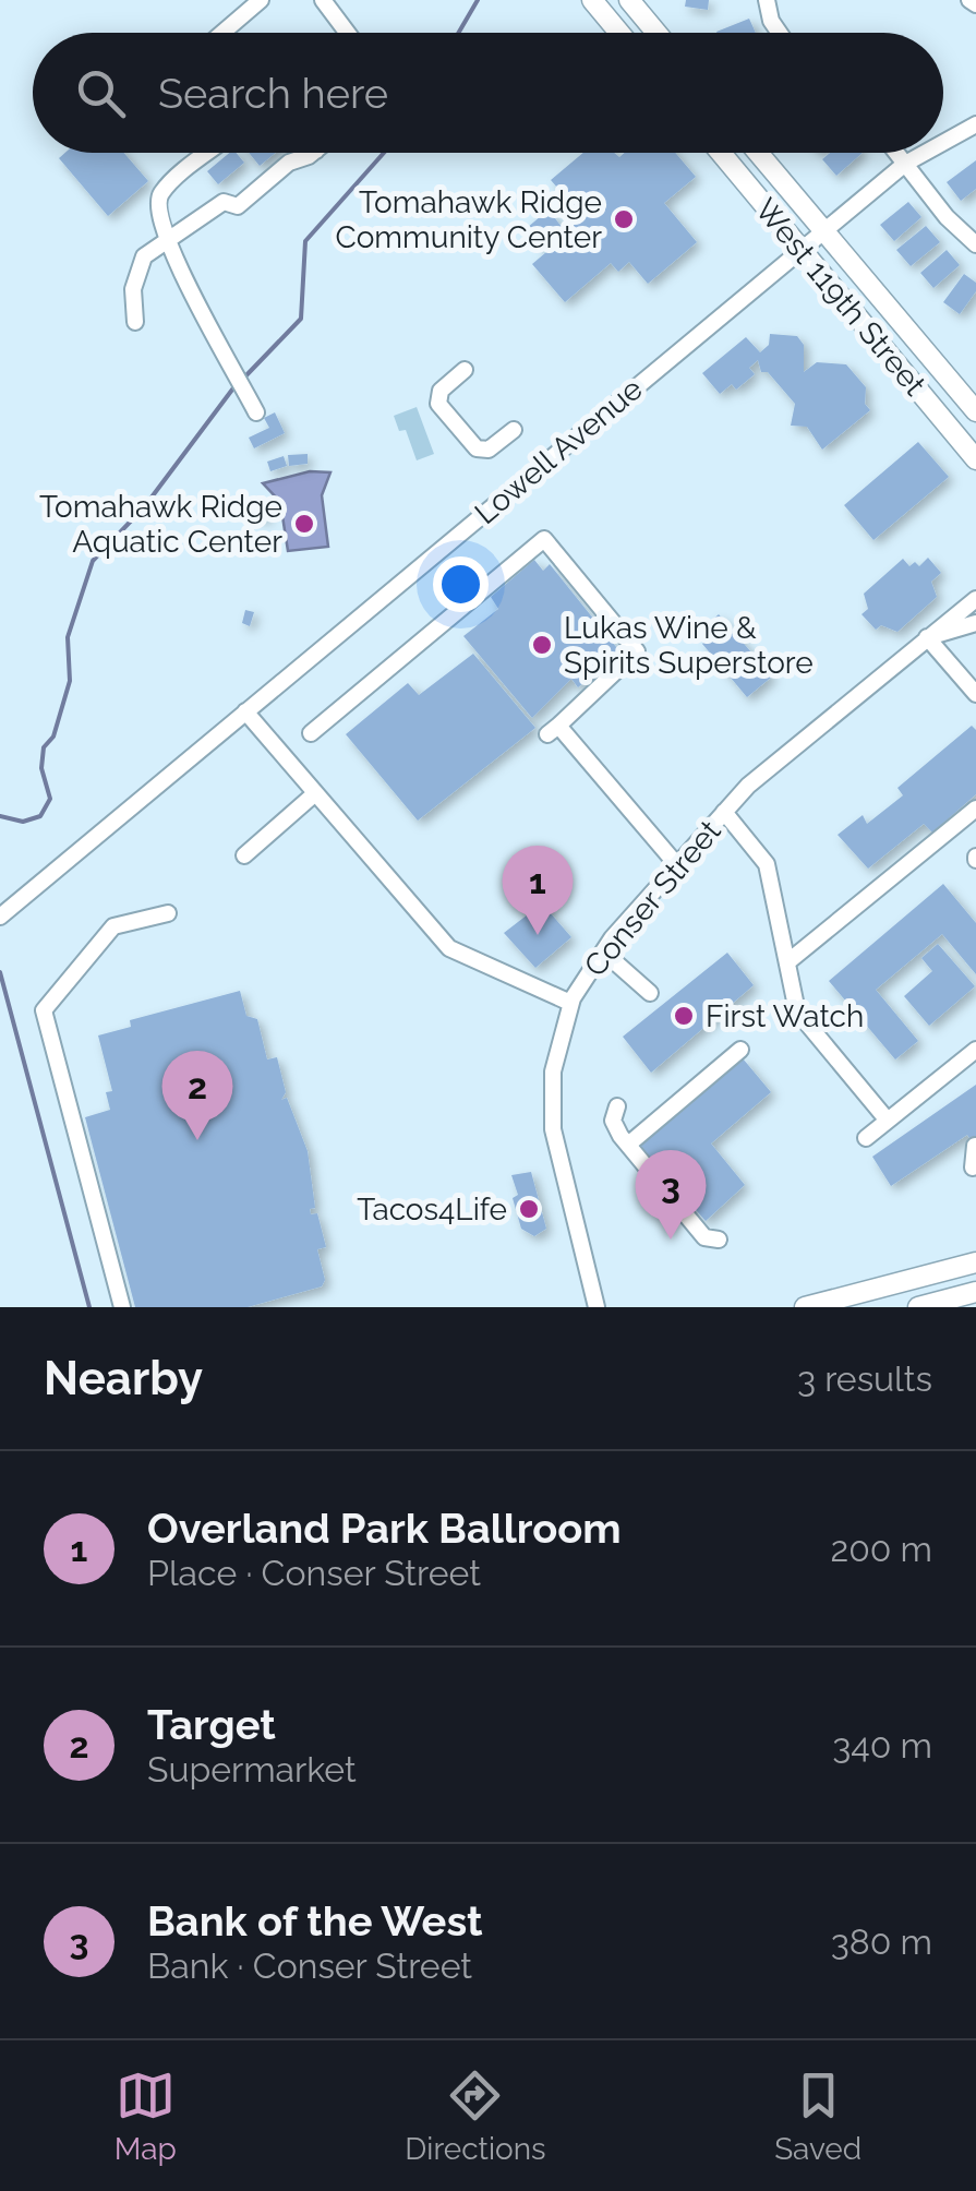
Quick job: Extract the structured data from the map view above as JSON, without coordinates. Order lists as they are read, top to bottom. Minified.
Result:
{"streets":{"main road":["West 119th Street"],"street":["Lowell Avenue","Conser Street"]},"crossings":[["West 119th Street","Lowell Avenue"]],"places":["Tomahawk Ridge Community Center","Tomahawk Ridge Aquatic Center","Lukas Wine & Spirits Superstore","First Watch","Tacos4Life"],"page":{"search":"Search here","pins":["1","2","3"],"heading":["Nearby","3 results"],"list":[{"mark":"1","name":"Overland Park Ballroom","note":"Place · Conser Street","value":"200 m"},{"mark":"2","name":"Target","note":"Supermarket","value":"340 m"},{"mark":"3","name":"Bank of the West","note":"Bank · Conser Street","value":"380 m"}],"nav":["Map","Directions","Saved"]}}
